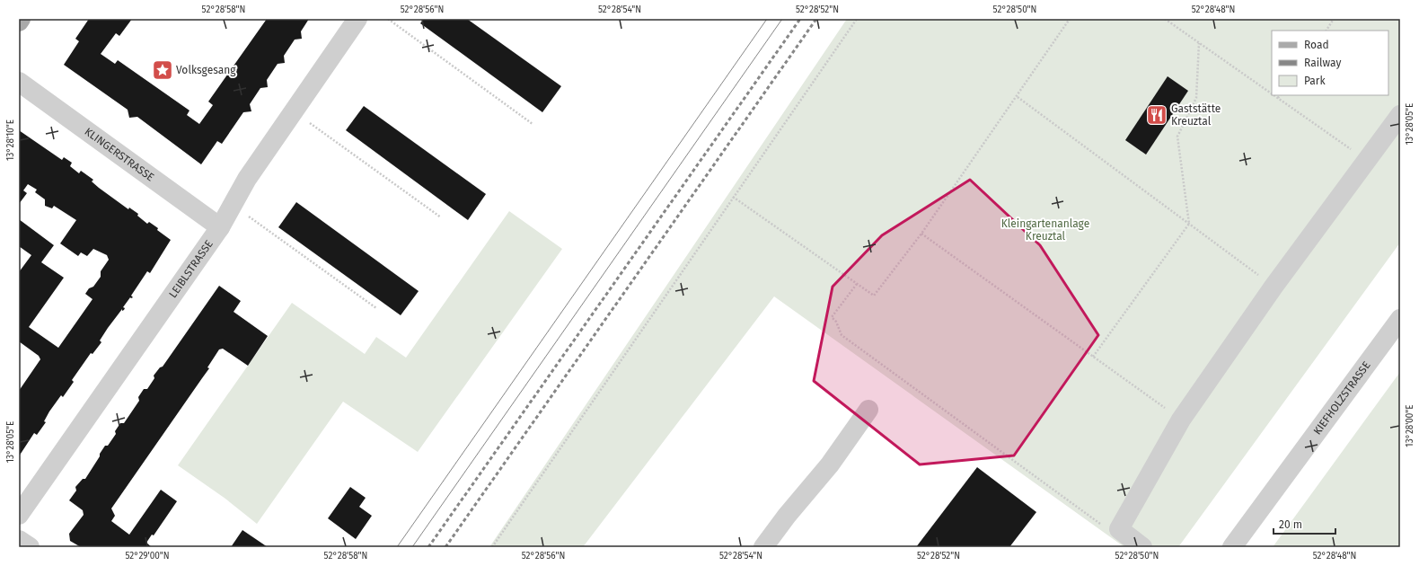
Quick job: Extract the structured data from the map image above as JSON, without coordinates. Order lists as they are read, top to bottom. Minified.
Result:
{"streets":{"street":["KLINGERSTRASSE","LEIBLSTRASSE","KIEFHOLZSTRASSE"]},"crossings":[["KLINGERSTRASSE","LEIBLSTRASSE"]],"parks":["Kleingartenanlage Kreuztal"],"places":{"place":["Volksgesang"],"restaurant":["Gaststätte Kreuztal"]},"legend":["Road","Railway","Park"],"scale_bar":"20 m","coordinates":["52°28'58\"N","52°28'56\"N","52°28'54\"N","52°28'52\"N","52°28'50\"N","52°28'48\"N","13°28'05\"E","13°28'10\"E","13°28'00\"E","52°29'00\"N"]}
